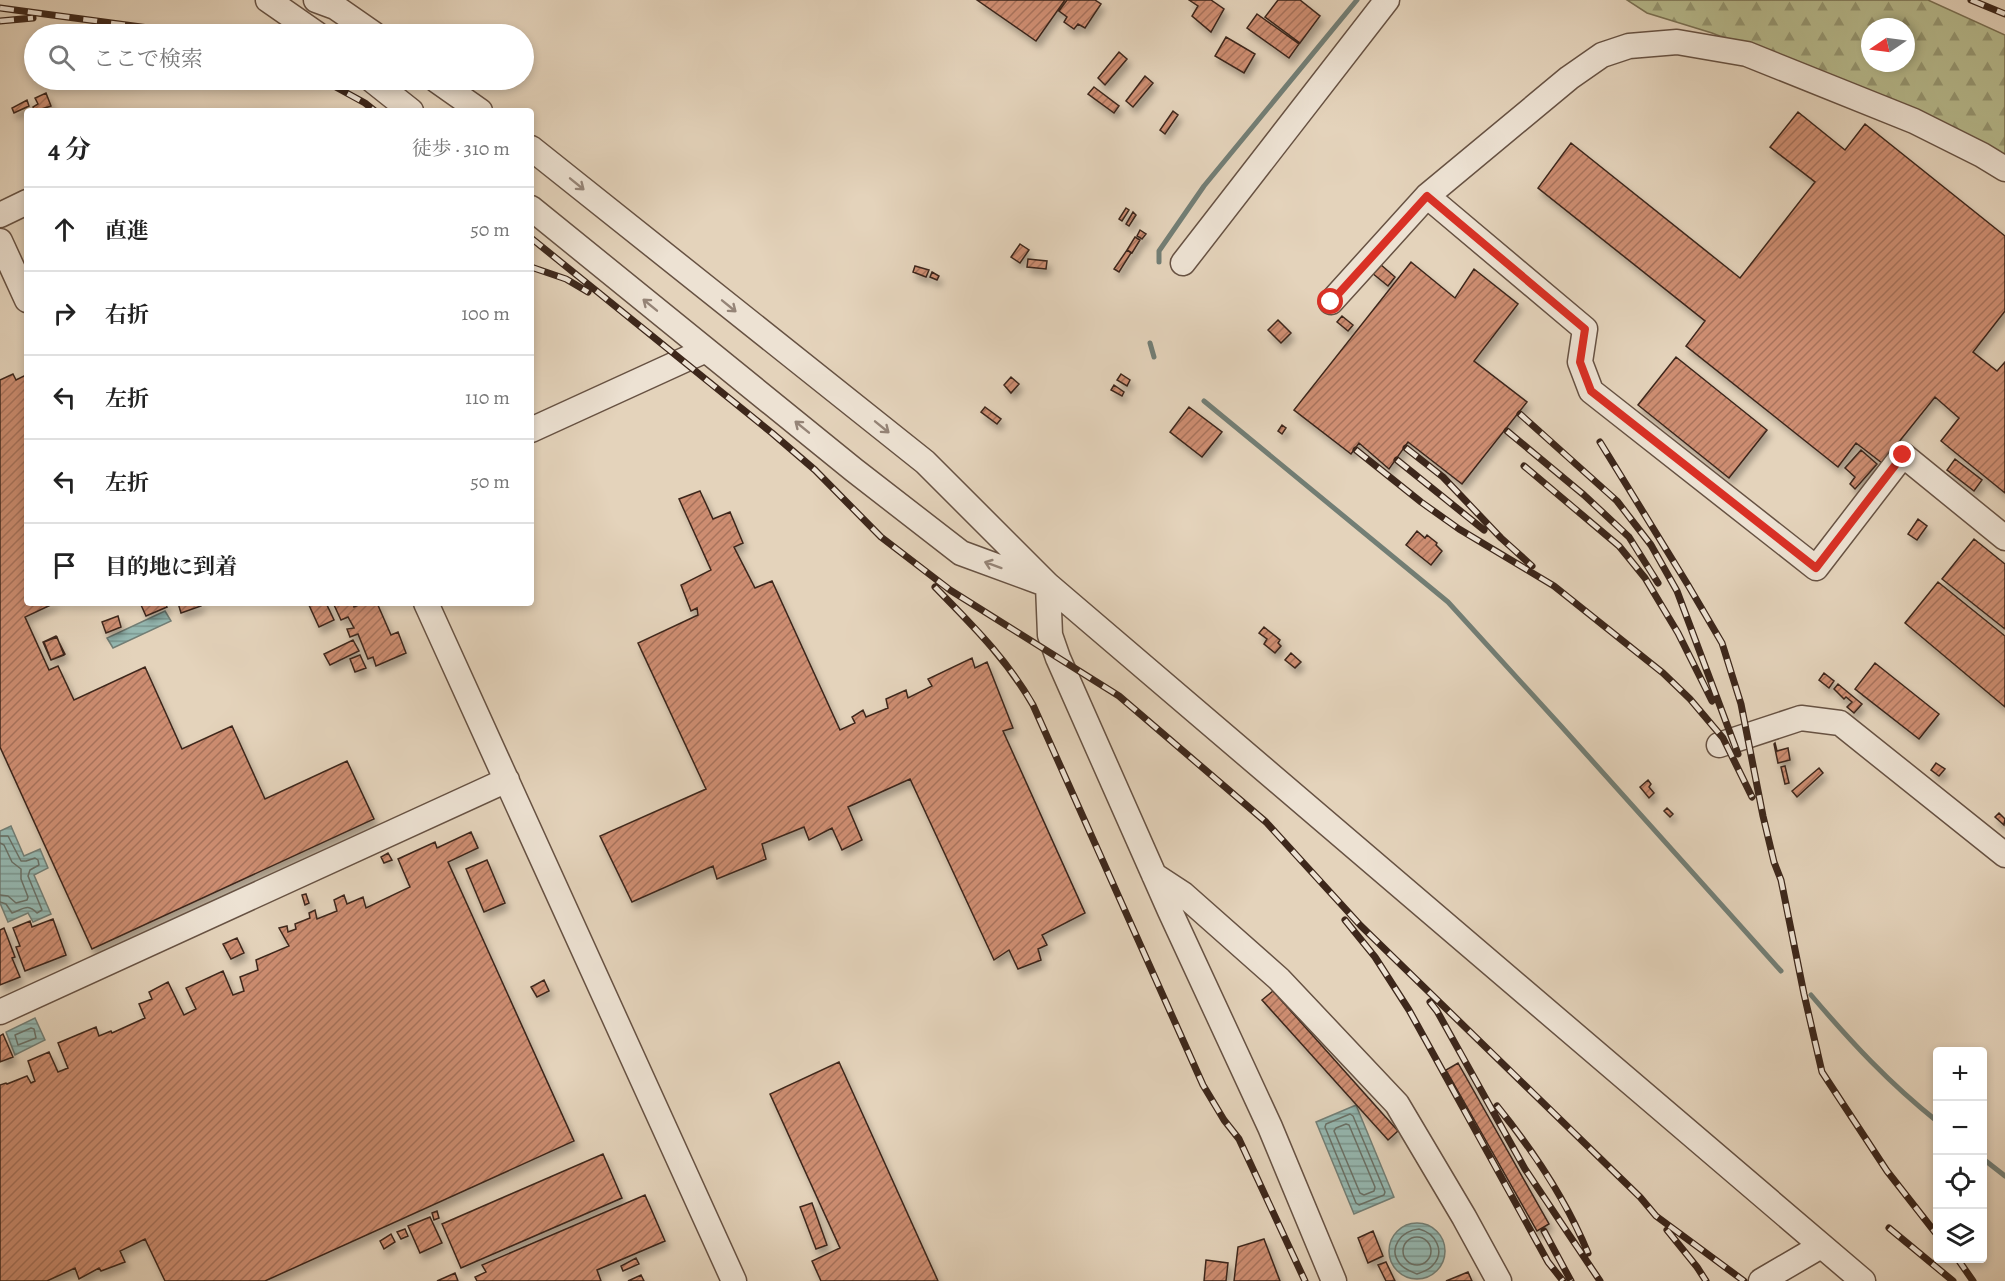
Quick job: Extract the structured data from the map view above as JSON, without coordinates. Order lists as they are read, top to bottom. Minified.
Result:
{"north":"left","page":{"search":"ここで検索","heading":["4 分","徒歩 · 310 m"],"list":[["直進","50 m"],["右折","100 m"],["左折","110 m"],["左折","50 m"],"目的地に到着"],"map_buttons":["+","−"]}}
